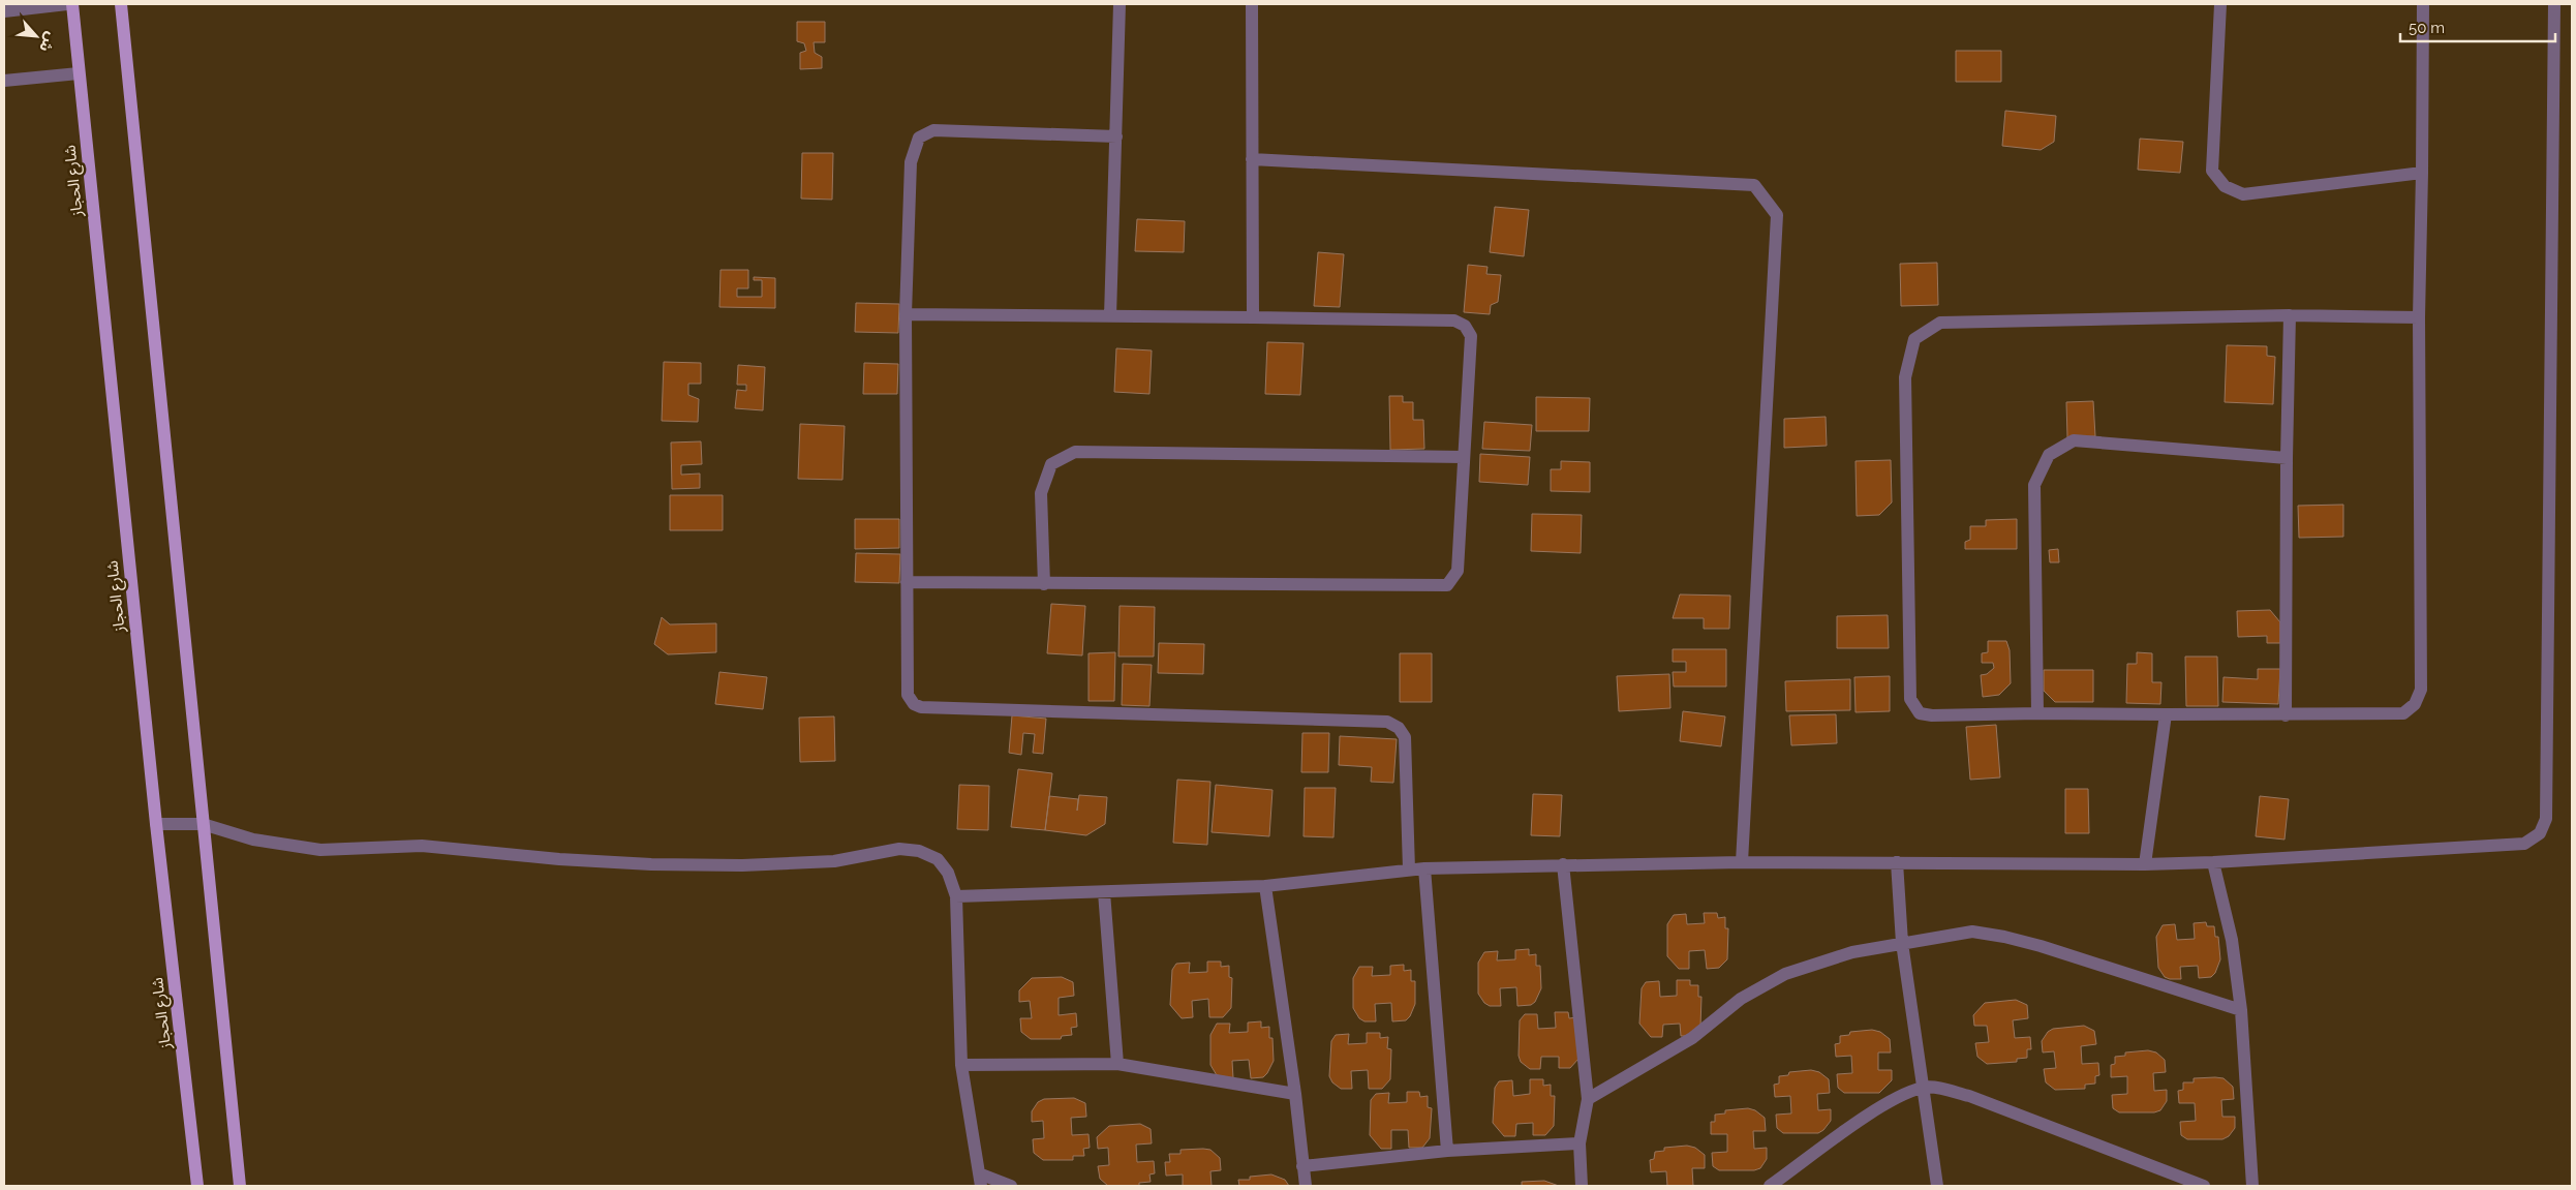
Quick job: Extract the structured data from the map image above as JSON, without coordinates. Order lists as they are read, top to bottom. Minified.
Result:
{"streets":{"main road":["شارع الحجاز"]},"scale_bar":"50 m","north":"bottom right"}
